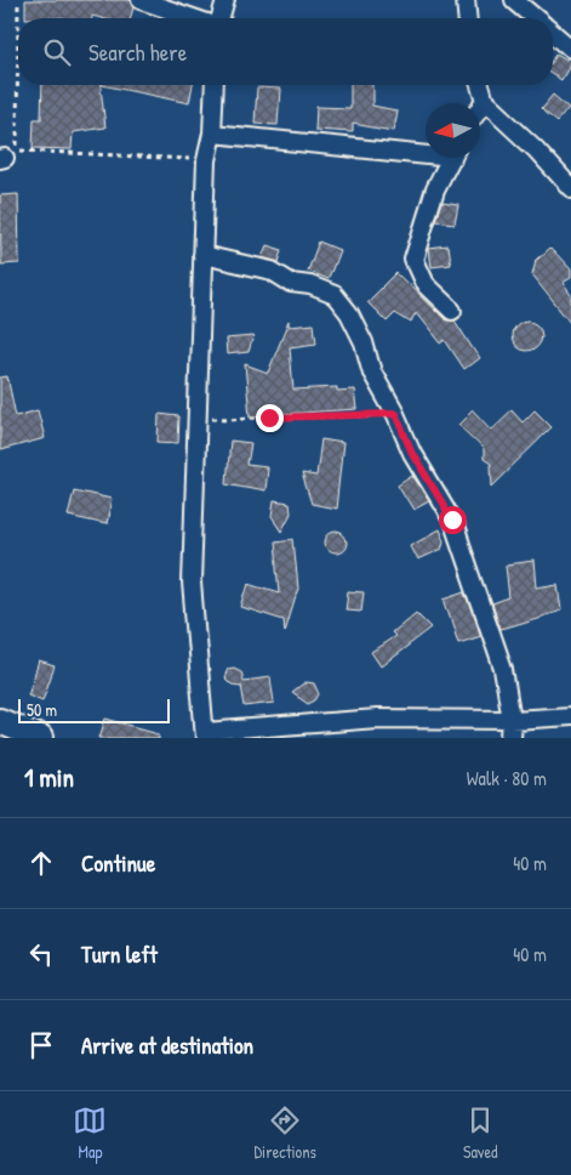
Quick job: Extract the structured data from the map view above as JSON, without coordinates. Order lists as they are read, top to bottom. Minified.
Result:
{"scale_bar":"50 m","north":"left","page":{"search":"Search here","scale":"50 m","heading":["1 min","Walk · 80 m"],"list":[["Continue","40 m"],["Turn left","40 m"],"Arrive at destination"],"nav":["Map","Directions","Saved"]}}
